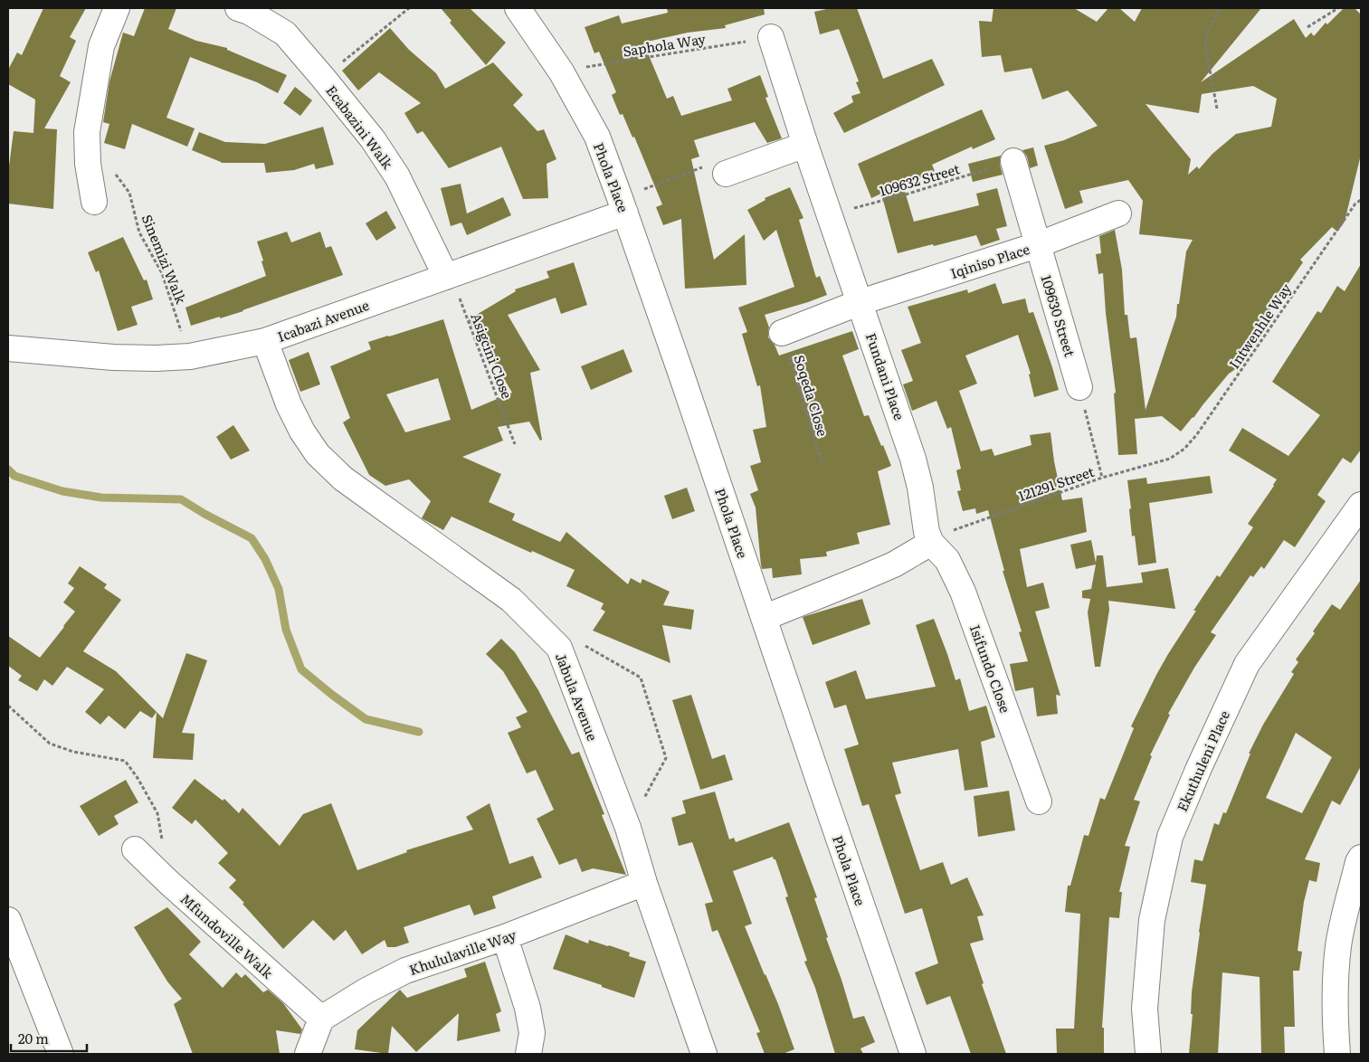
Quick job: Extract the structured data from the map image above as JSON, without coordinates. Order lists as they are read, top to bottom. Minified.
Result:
{"streets":{"street":["Ecabazini Walk","Phola Place","Iqiniso Place","109630 Street","Icabazi Avenue","Fundani Place","Isifundo Close","Jabula Avenue","Ekuthuleni Place","Mfundoville Walk","Khululaville Way"],"path":["Saphola Way","109632 Street","Sinemizi Walk","Intwenhle Way","Asigcini Close","Soqeda Close","121291 Street"]},"crossings":[["Saphola Way","Phola Place"],["Saphola Way","Fundani Place"],["Ecabazini Walk","Icabazi Avenue"],["Ecabazini Walk","Asigcini Close"],["Phola Place","Icabazi Avenue"],["109632 Street","109630 Street"],["109632 Street","Fundani Place"],["Sinemizi Walk","Icabazi Avenue"],["Iqiniso Place","109630 Street"],["Iqiniso Place","Fundani Place"],["Iqiniso Place","Soqeda Close"],["Icabazi Avenue","Asigcini Close"],["Icabazi Avenue","Jabula Avenue"],["Intwenhle Way","121291 Street"],["Fundani Place","121291 Street"],["Fundani Place","Isifundo Close"],["121291 Street","Isifundo Close"],["Jabula Avenue","Khululaville Way"],["Mfundoville Walk","Khululaville Way"]],"scale_bar":"20 m"}
